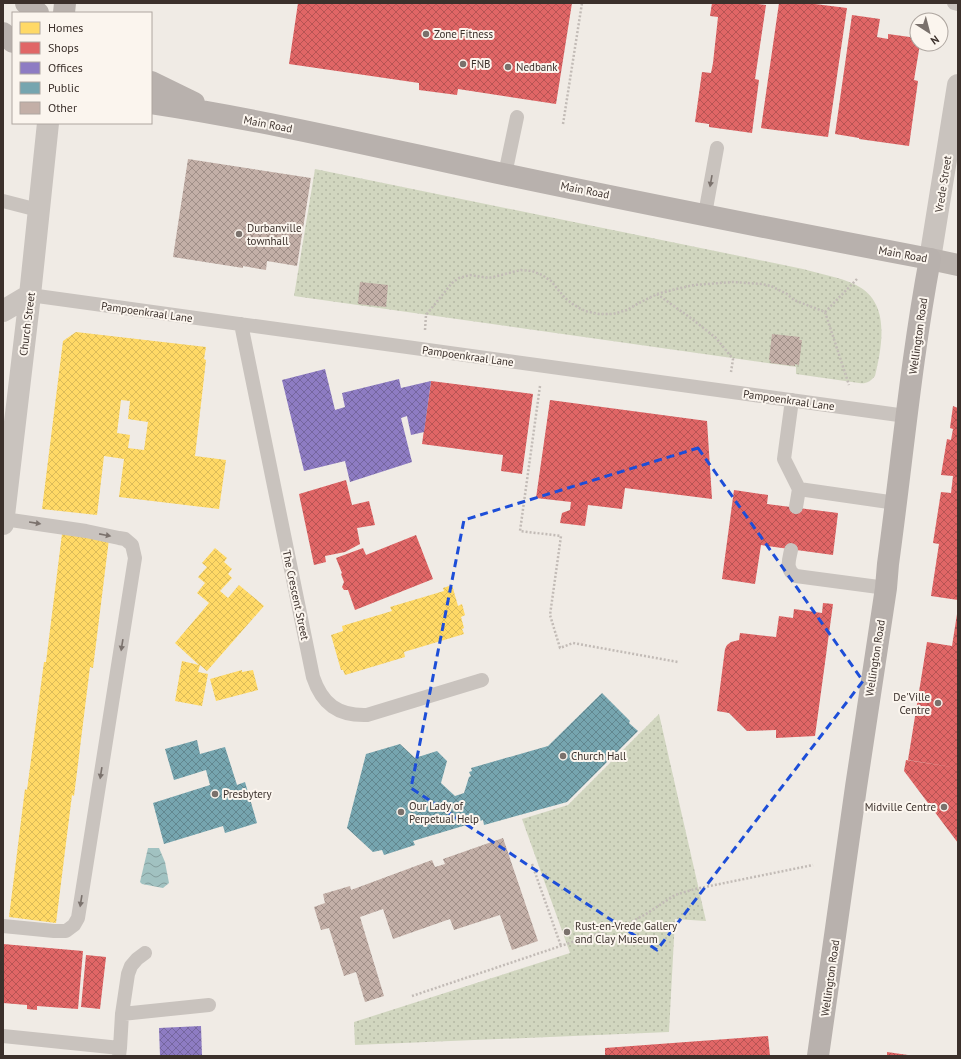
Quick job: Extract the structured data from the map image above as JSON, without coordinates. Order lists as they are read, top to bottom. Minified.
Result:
{"streets":{"main road":["Main Road","Wellington Road"],"street":["Vrede Street","Church Street"],"lane":["Pampoenkraal Lane","The Crescent Street"]},"crossings":[["Main Road","Vrede Street"],["Main Road","Wellington Road"],["Vrede Street","Wellington Road"],["Pampoenkraal Lane","Church Street"],["Pampoenkraal Lane","Wellington Road"],["Pampoenkraal Lane","The Crescent Street"]],"places":["Zone Fitness","FNB","Nedbank","Durbanville townhall","De'Ville Centre","Church Hall","Presbytery","Midville Centre","Our Lady of Perpetual Help","Rust-en-Vrede Gallery and Clay Museum"],"legend":["Homes","Shops","Offices","Public","Other"],"north":"bottom right"}
